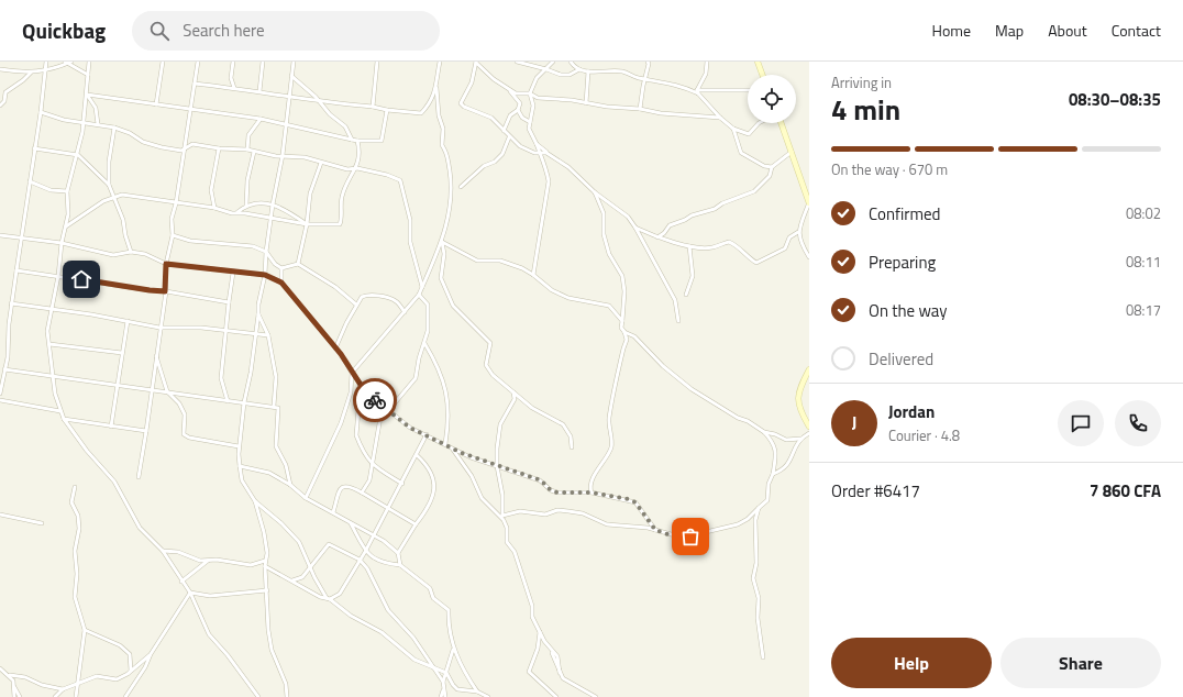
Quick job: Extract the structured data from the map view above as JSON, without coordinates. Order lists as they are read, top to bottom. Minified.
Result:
{"page":{"header":"Quickbag","search":"Search here","nav":["Home","Map","About","Contact"],"heading":["4 min","Arriving in","08:30–08:35"],"panel":["Jordan","Courier · 4.8","Order #6417","7 860 CFA"],"bar":"On the way · 670 m","list":[["Confirmed","08:02"],["Preparing","08:11"],["On the way","08:17"],"Delivered"],"round":"J","buttons":["Help","Share"]}}
